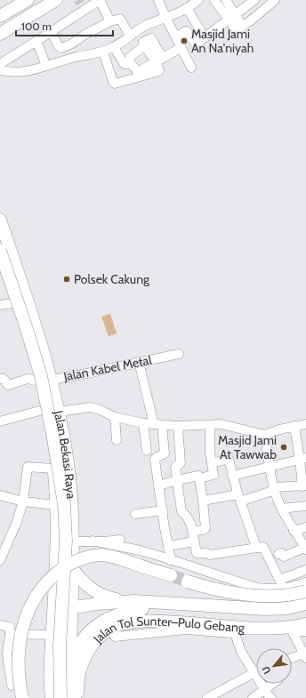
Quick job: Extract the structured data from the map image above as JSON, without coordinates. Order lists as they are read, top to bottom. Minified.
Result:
{"streets":{"highway":["Jalan Bekasi Raya","Jalan Tol Sunter–Pulo Gebang"],"street":["Jalan Kabel Metal"]},"crossings":[["Jalan Kabel Metal","Jalan Bekasi Raya"]],"places":["Masjid Jami An Na'niyah","Polsek Cakung","Masjid Jami At Tawwab"],"scale_bar":"100 m","north":"bottom left"}
